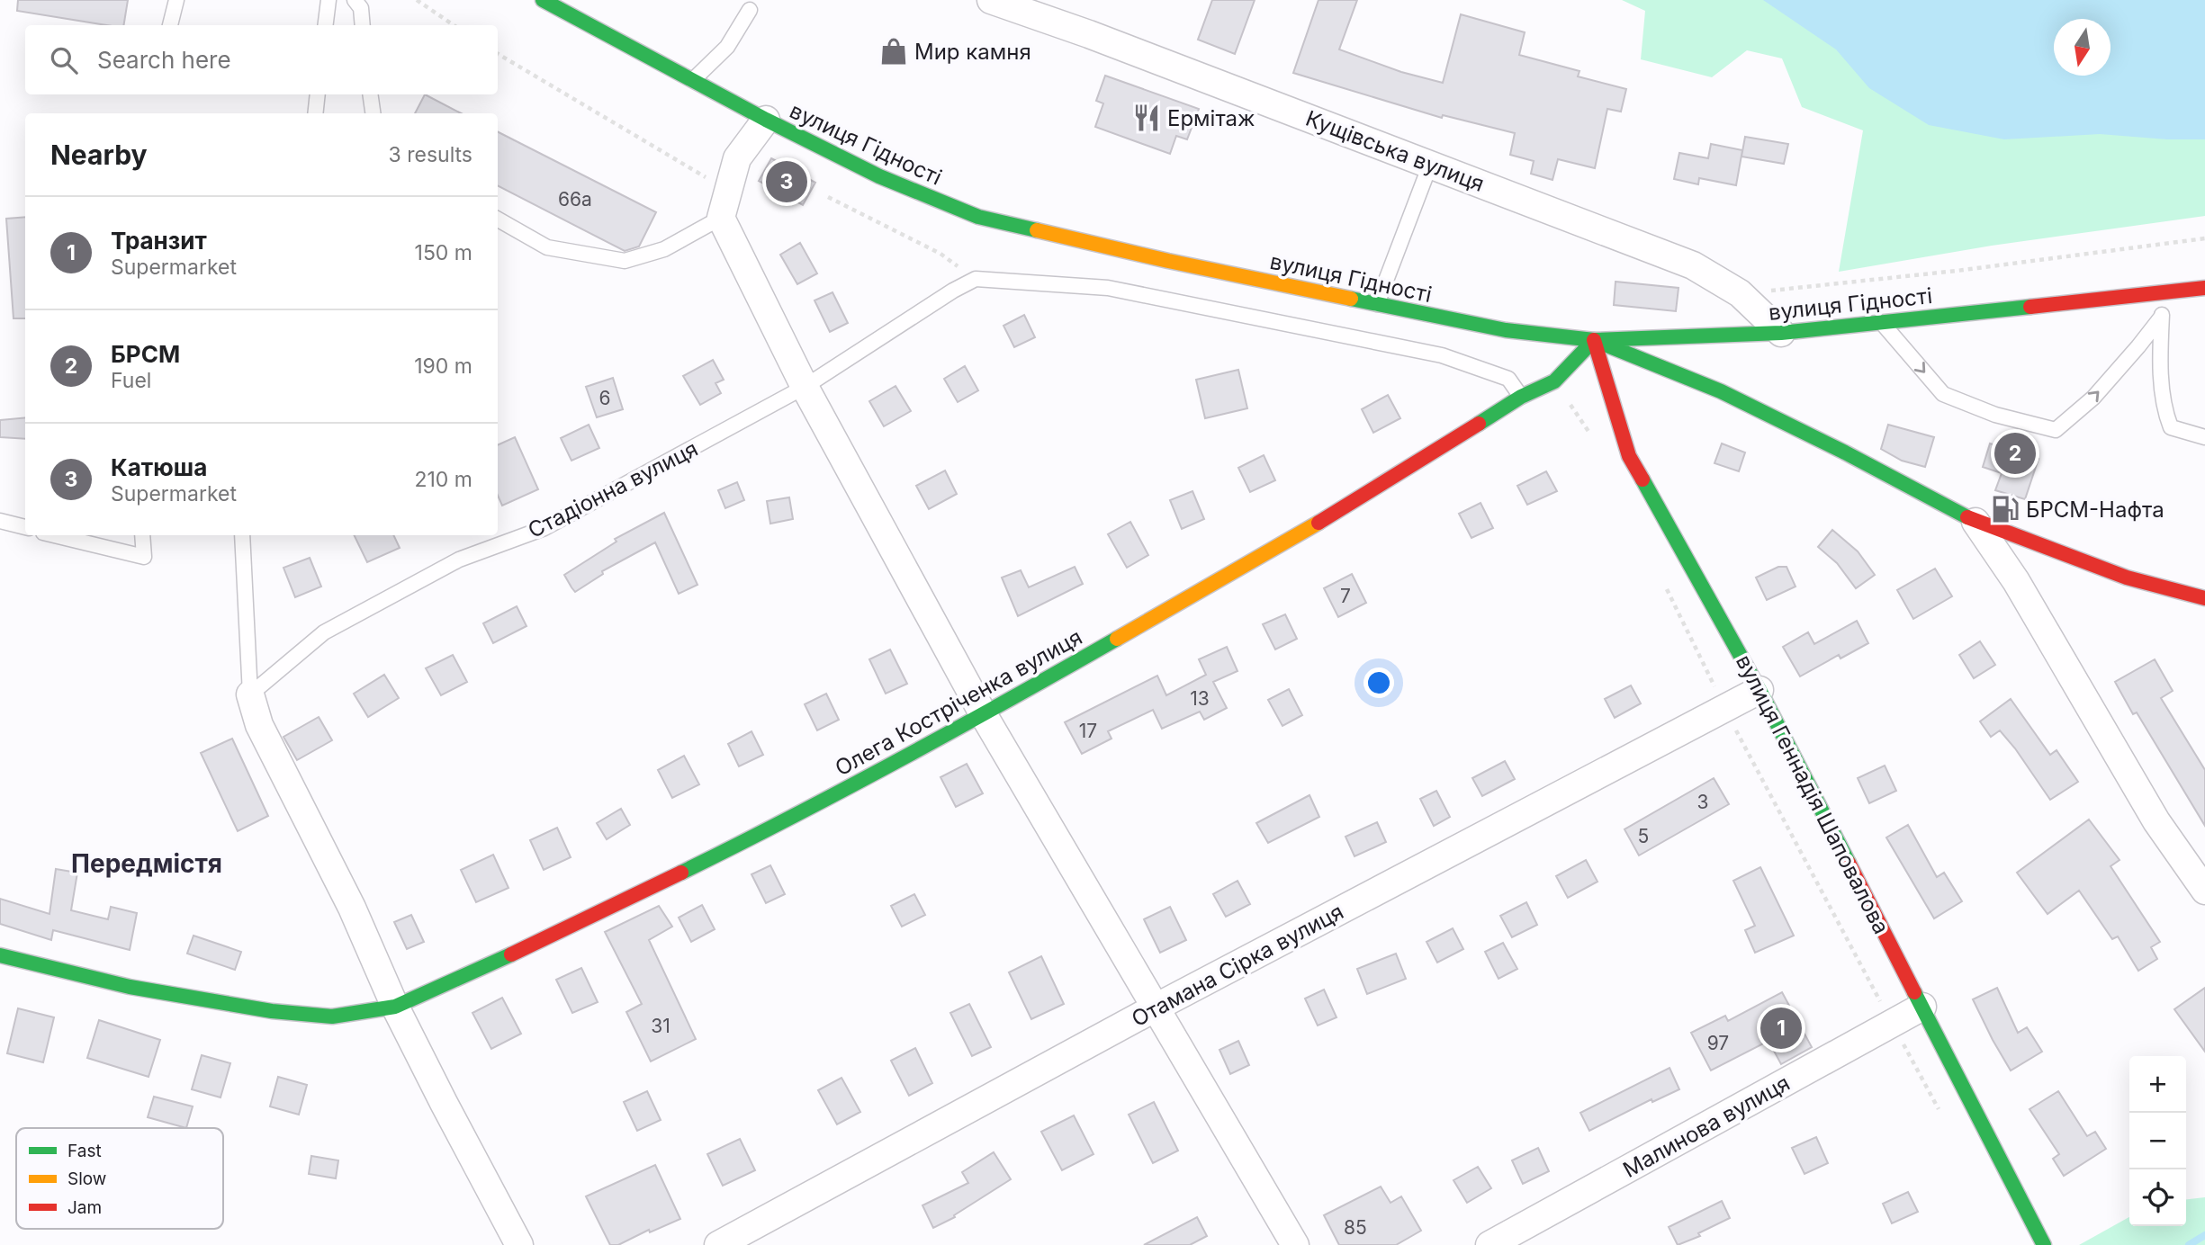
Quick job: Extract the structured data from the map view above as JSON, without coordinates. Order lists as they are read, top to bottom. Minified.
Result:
{"streets":{"street":["вулиця Гідності","Кущівська вулиця","Олега Костріченка вулиця","вулиця Геннадія Шаповалова","Отамана Сірка вулиця","Малинова вулиця"],"lane":["Стадіонна вулиця"]},"crossings":[["вулиця Гідності","Кущівська вулиця"],["вулиця Гідності","вулиця Геннадія Шаповалова"],["вулиця Геннадія Шаповалова","Отамана Сірка вулиця"],["вулиця Геннадія Шаповалова","Малинова вулиця"]],"districts":["Передмістя"],"places":{"shop":["Мир камня"],"restaurant":["Ермітаж"],"fuel station":["БРСМ-Нафта"]},"house_numbers":["66а","6","7","13","17","3","5","31","97","85"],"legend":["Fast","Slow","Jam"],"north":"bottom","page":{"search":"Search here","heading":["Nearby","3 results"],"pins":["3","2","1"],"list":[{"mark":"1","name":"Транзит","note":"Supermarket","value":"150 m"},{"mark":"2","name":"БРСМ","note":"Fuel","value":"190 m"},{"mark":"3","name":"Катюша","note":"Supermarket","value":"210 m"}],"map_buttons":["+","−"]}}
